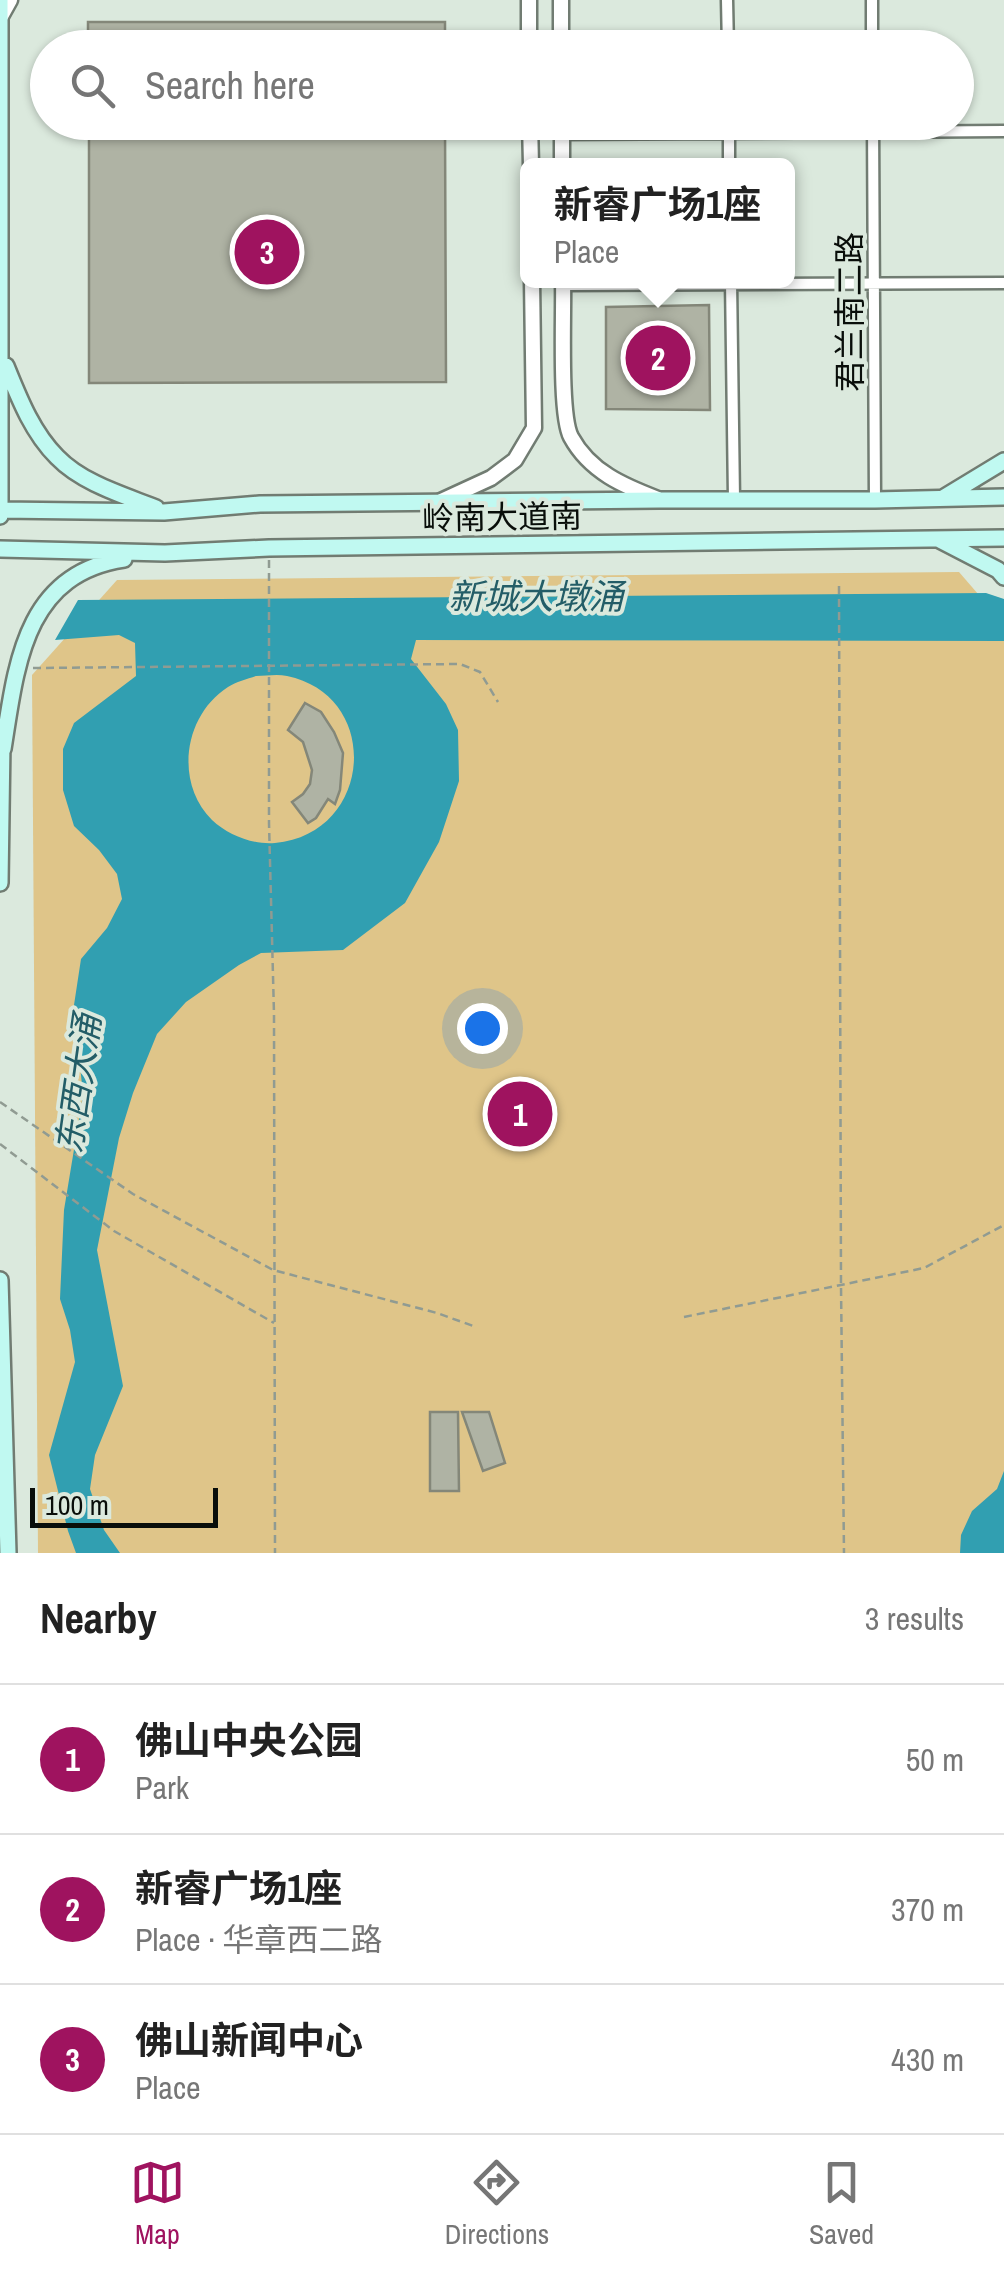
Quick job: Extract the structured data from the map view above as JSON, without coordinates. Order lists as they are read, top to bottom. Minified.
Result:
{"streets":{"main road":["岭南大道南"],"street":["君兰南二路"]},"water":["新城大墩涌","东西大涌"],"scale_bar":"100 m","page":{"search":"Search here","popup":["新睿广场1座","Place"],"pins":["3","2","1"],"scale":"100 m","heading":["Nearby","3 results"],"list":[{"mark":"1","name":"佛山中央公园","note":"Park","value":"50 m"},{"mark":"2","name":"新睿广场1座","note":"Place · 华章西二路","value":"370 m"},{"mark":"3","name":"佛山新闻中心","note":"Place","value":"430 m"}],"nav":["Map","Directions","Saved"]}}
